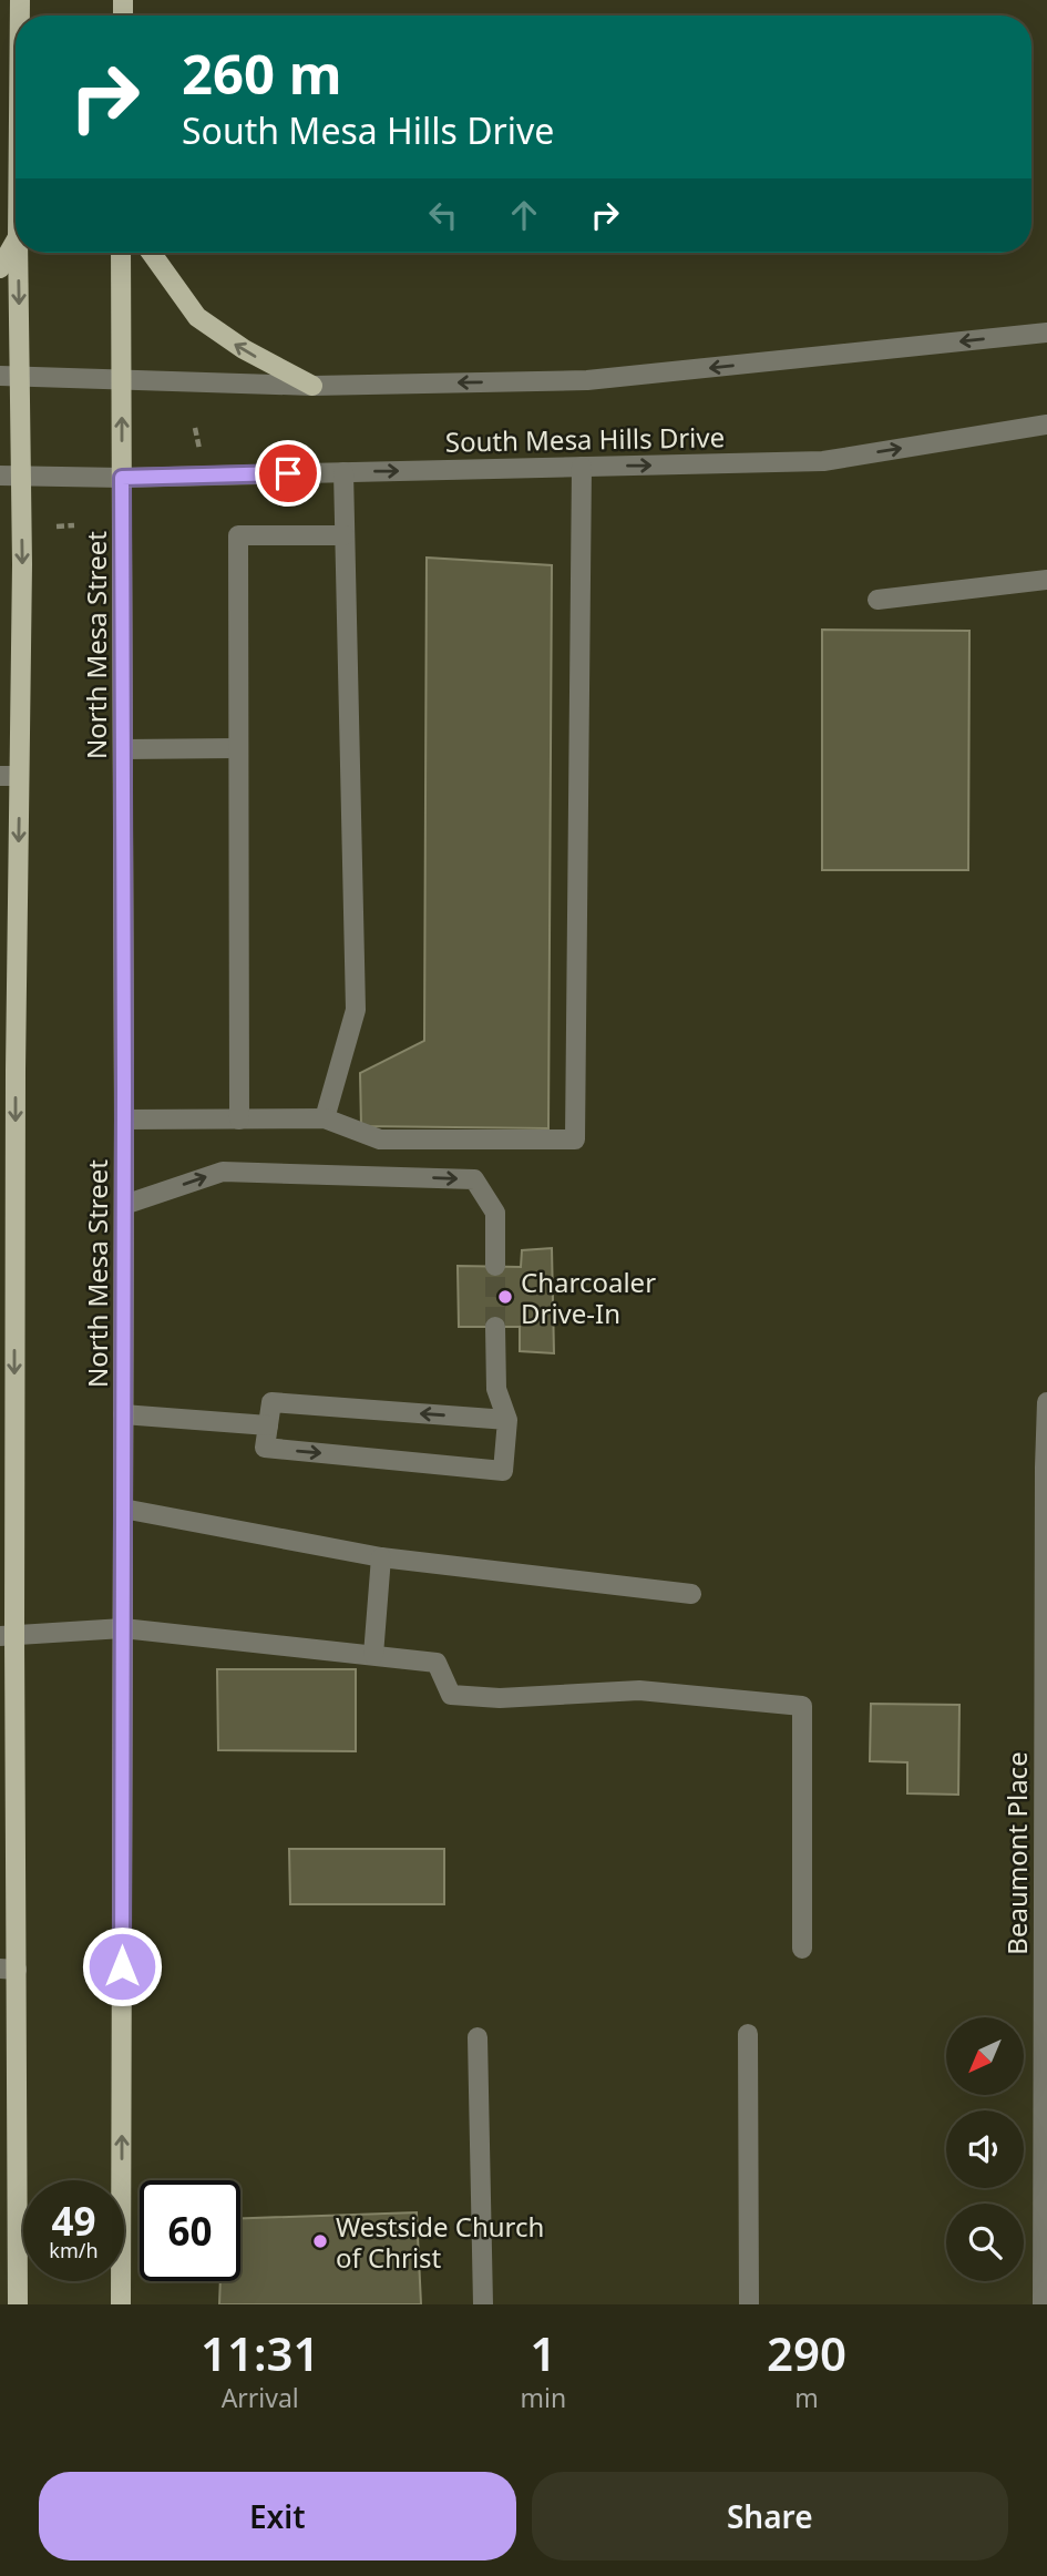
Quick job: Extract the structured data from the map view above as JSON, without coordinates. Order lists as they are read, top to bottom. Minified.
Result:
{"streets":{"main road":["North Mesa Street"],"street":["South Mesa Hills Drive","Beaumont Place"]},"crossings":[["South Mesa Hills Drive","North Mesa Street"]],"places":["Charcoaler Drive-In","Westside Church of Christ"],"north":"bottom left","page":{"turn":["260 m","South Mesa Hills Drive"],"speed":"49 km/h","limit":"60","eta":["11:31","Arrival","1","min","290","m"],"buttons":["Exit","Share"]}}
